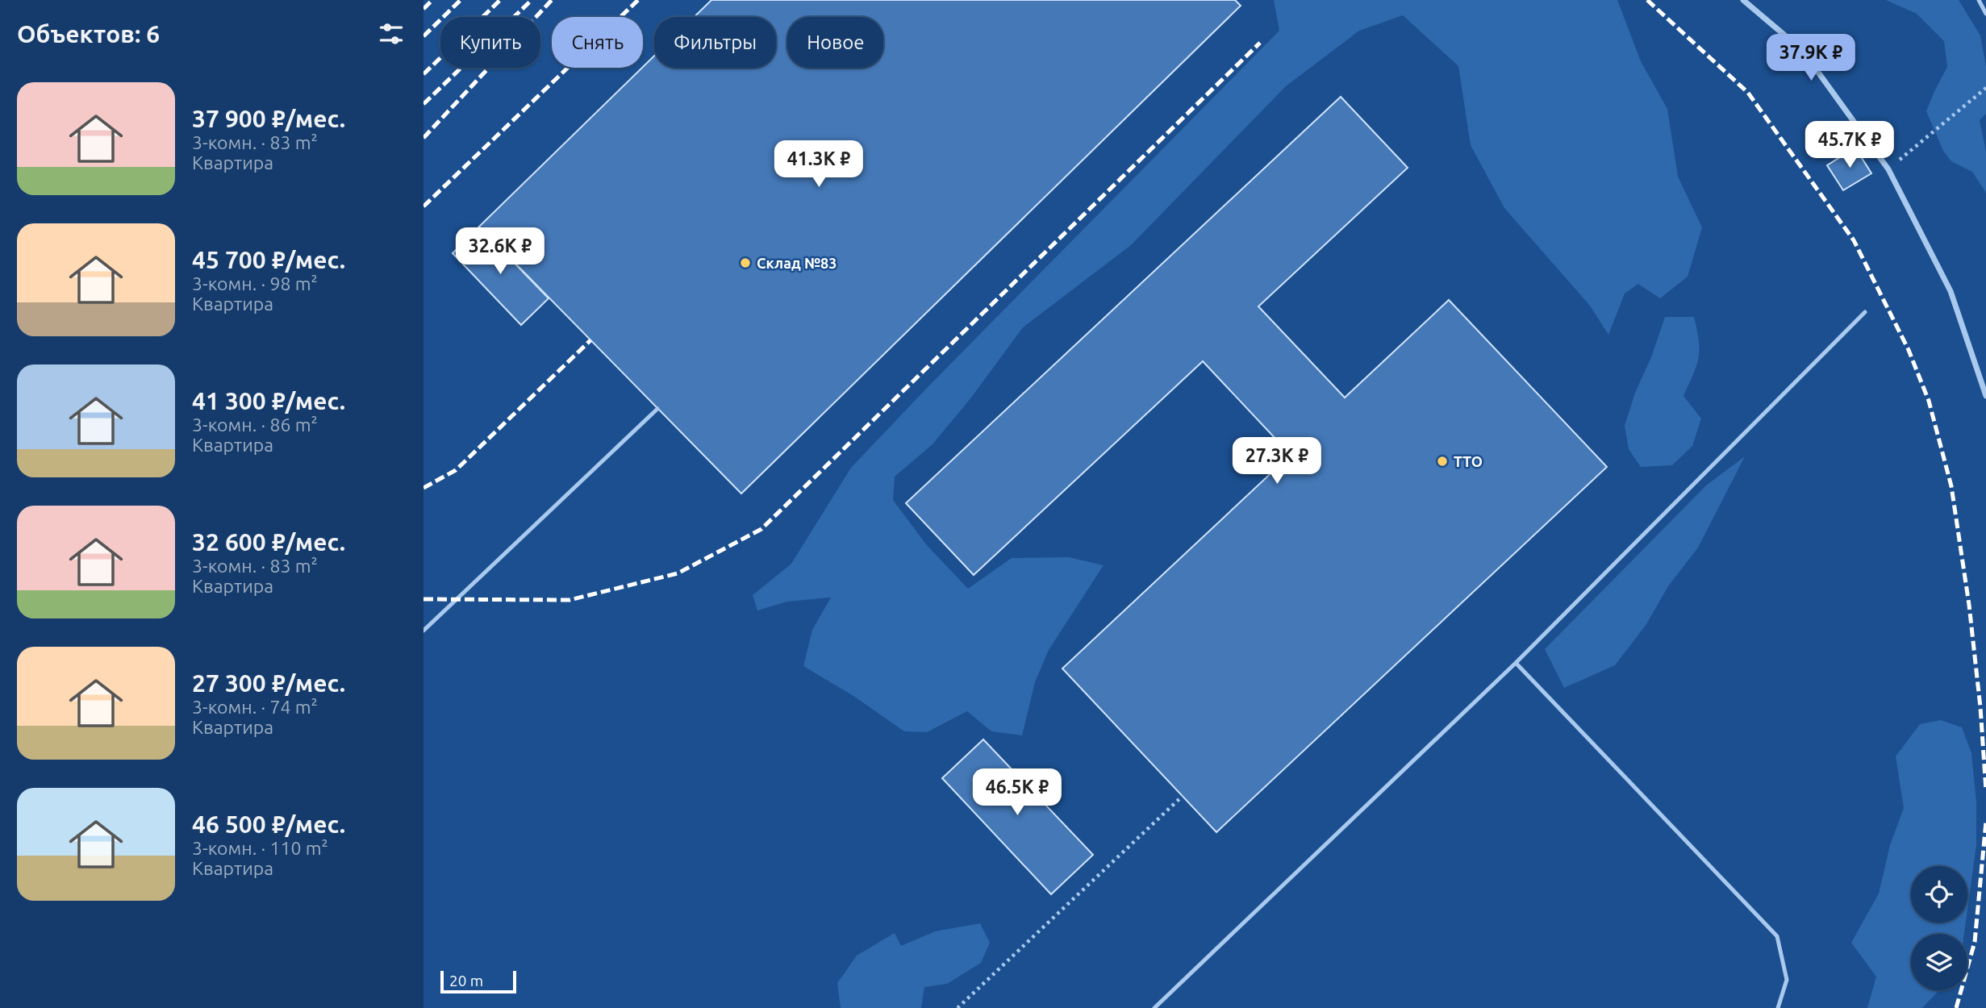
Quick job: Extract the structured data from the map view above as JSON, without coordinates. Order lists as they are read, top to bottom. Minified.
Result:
{"places":["Склад №83","ТТО"],"scale_bar":"20 m","page":{"heading":"Объектов: 6","chip":["Купить","Снять","Фильтры","Новое"],"price":["37.9K ₽","45.7K ₽","41.3K ₽","32.6K ₽","27.3K ₽","46.5K ₽"],"list":[{"name":"37 900 ₽/мес.","note":"3-комн. · 83 m² · Квартира"},{"name":"45 700 ₽/мес.","note":"3-комн. · 98 m² · Квартира"},{"name":"41 300 ₽/мес.","note":"3-комн. · 86 m² · Квартира"},{"name":"32 600 ₽/мес.","note":"3-комн. · 83 m² · Квартира"},{"name":"27 300 ₽/мес.","note":"3-комн. · 74 m² · Квартира"},{"name":"46 500 ₽/мес.","note":"3-комн. · 110 m² · Квартира"}],"scale":"20 m"}}
